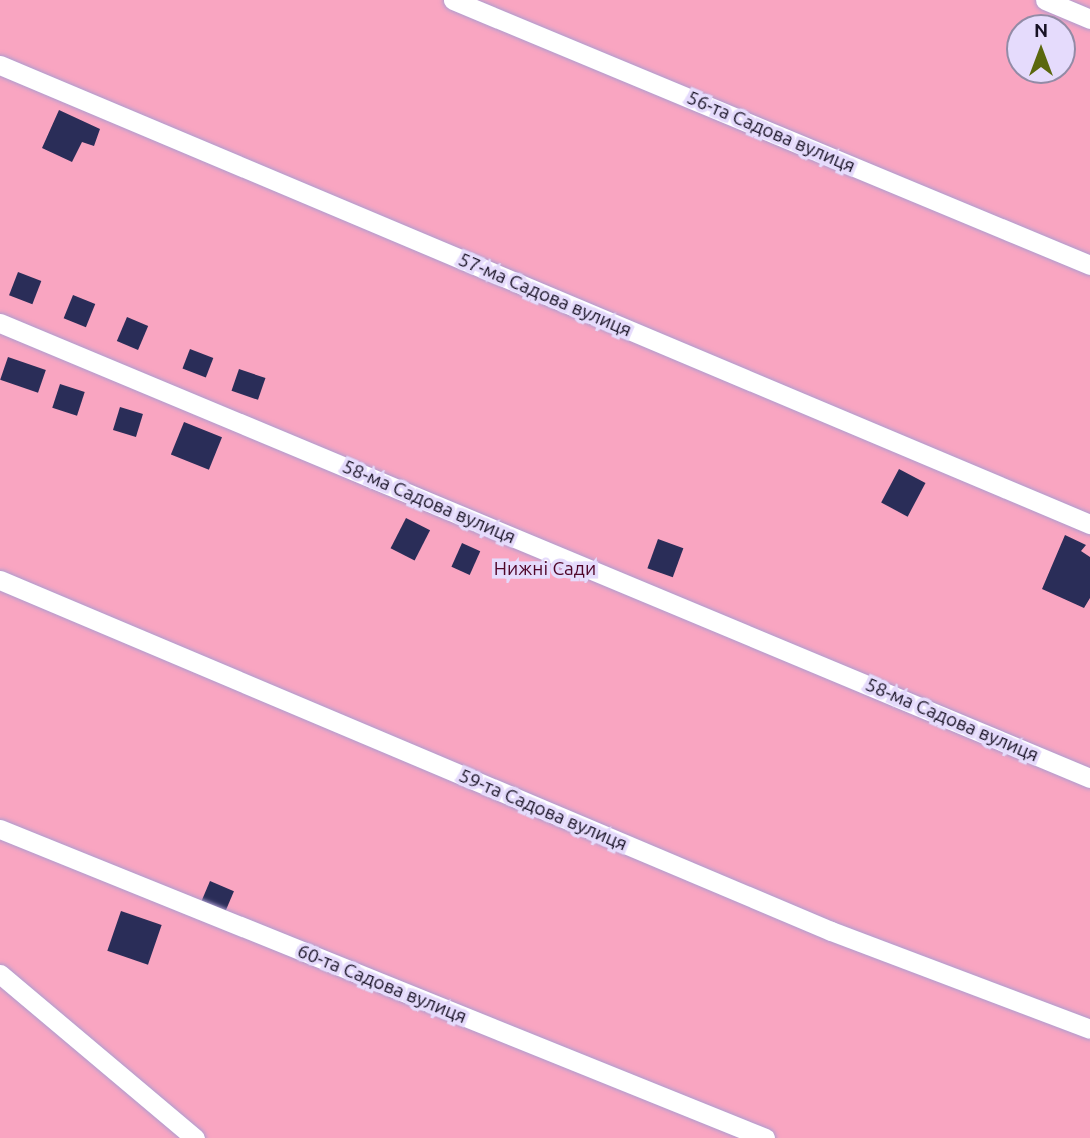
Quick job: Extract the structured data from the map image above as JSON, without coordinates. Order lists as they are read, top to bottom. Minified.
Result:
{"streets":{"street":["56-та Садова вулиця","57-ма Садова вулиця","58-ма Садова вулиця","59-та Садова вулиця","60-та Садова вулиця"]},"parks":["Нижні Сади"],"north":"top"}
